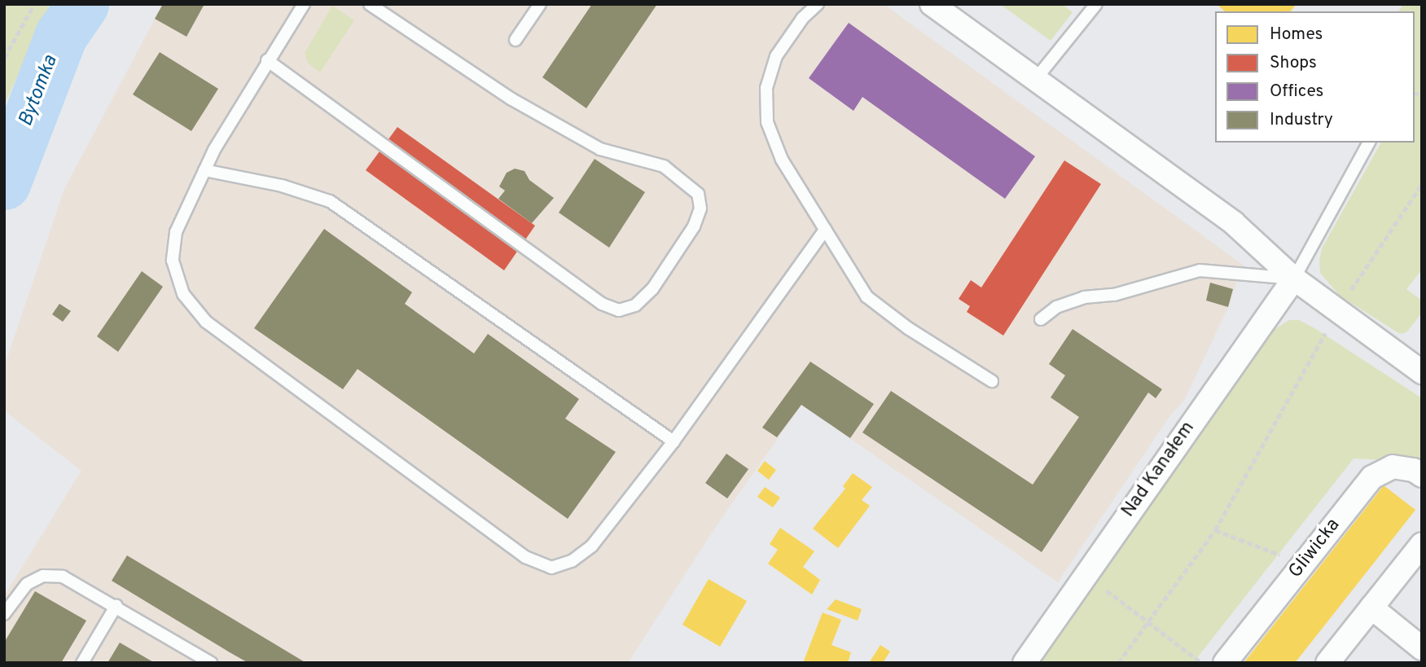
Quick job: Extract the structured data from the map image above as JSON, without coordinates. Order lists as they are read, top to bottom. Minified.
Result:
{"streets":{"street":["Nad Kanałem","Gliwicka"]},"water":["Bytomka"],"legend":["Homes","Shops","Offices","Industry"]}
